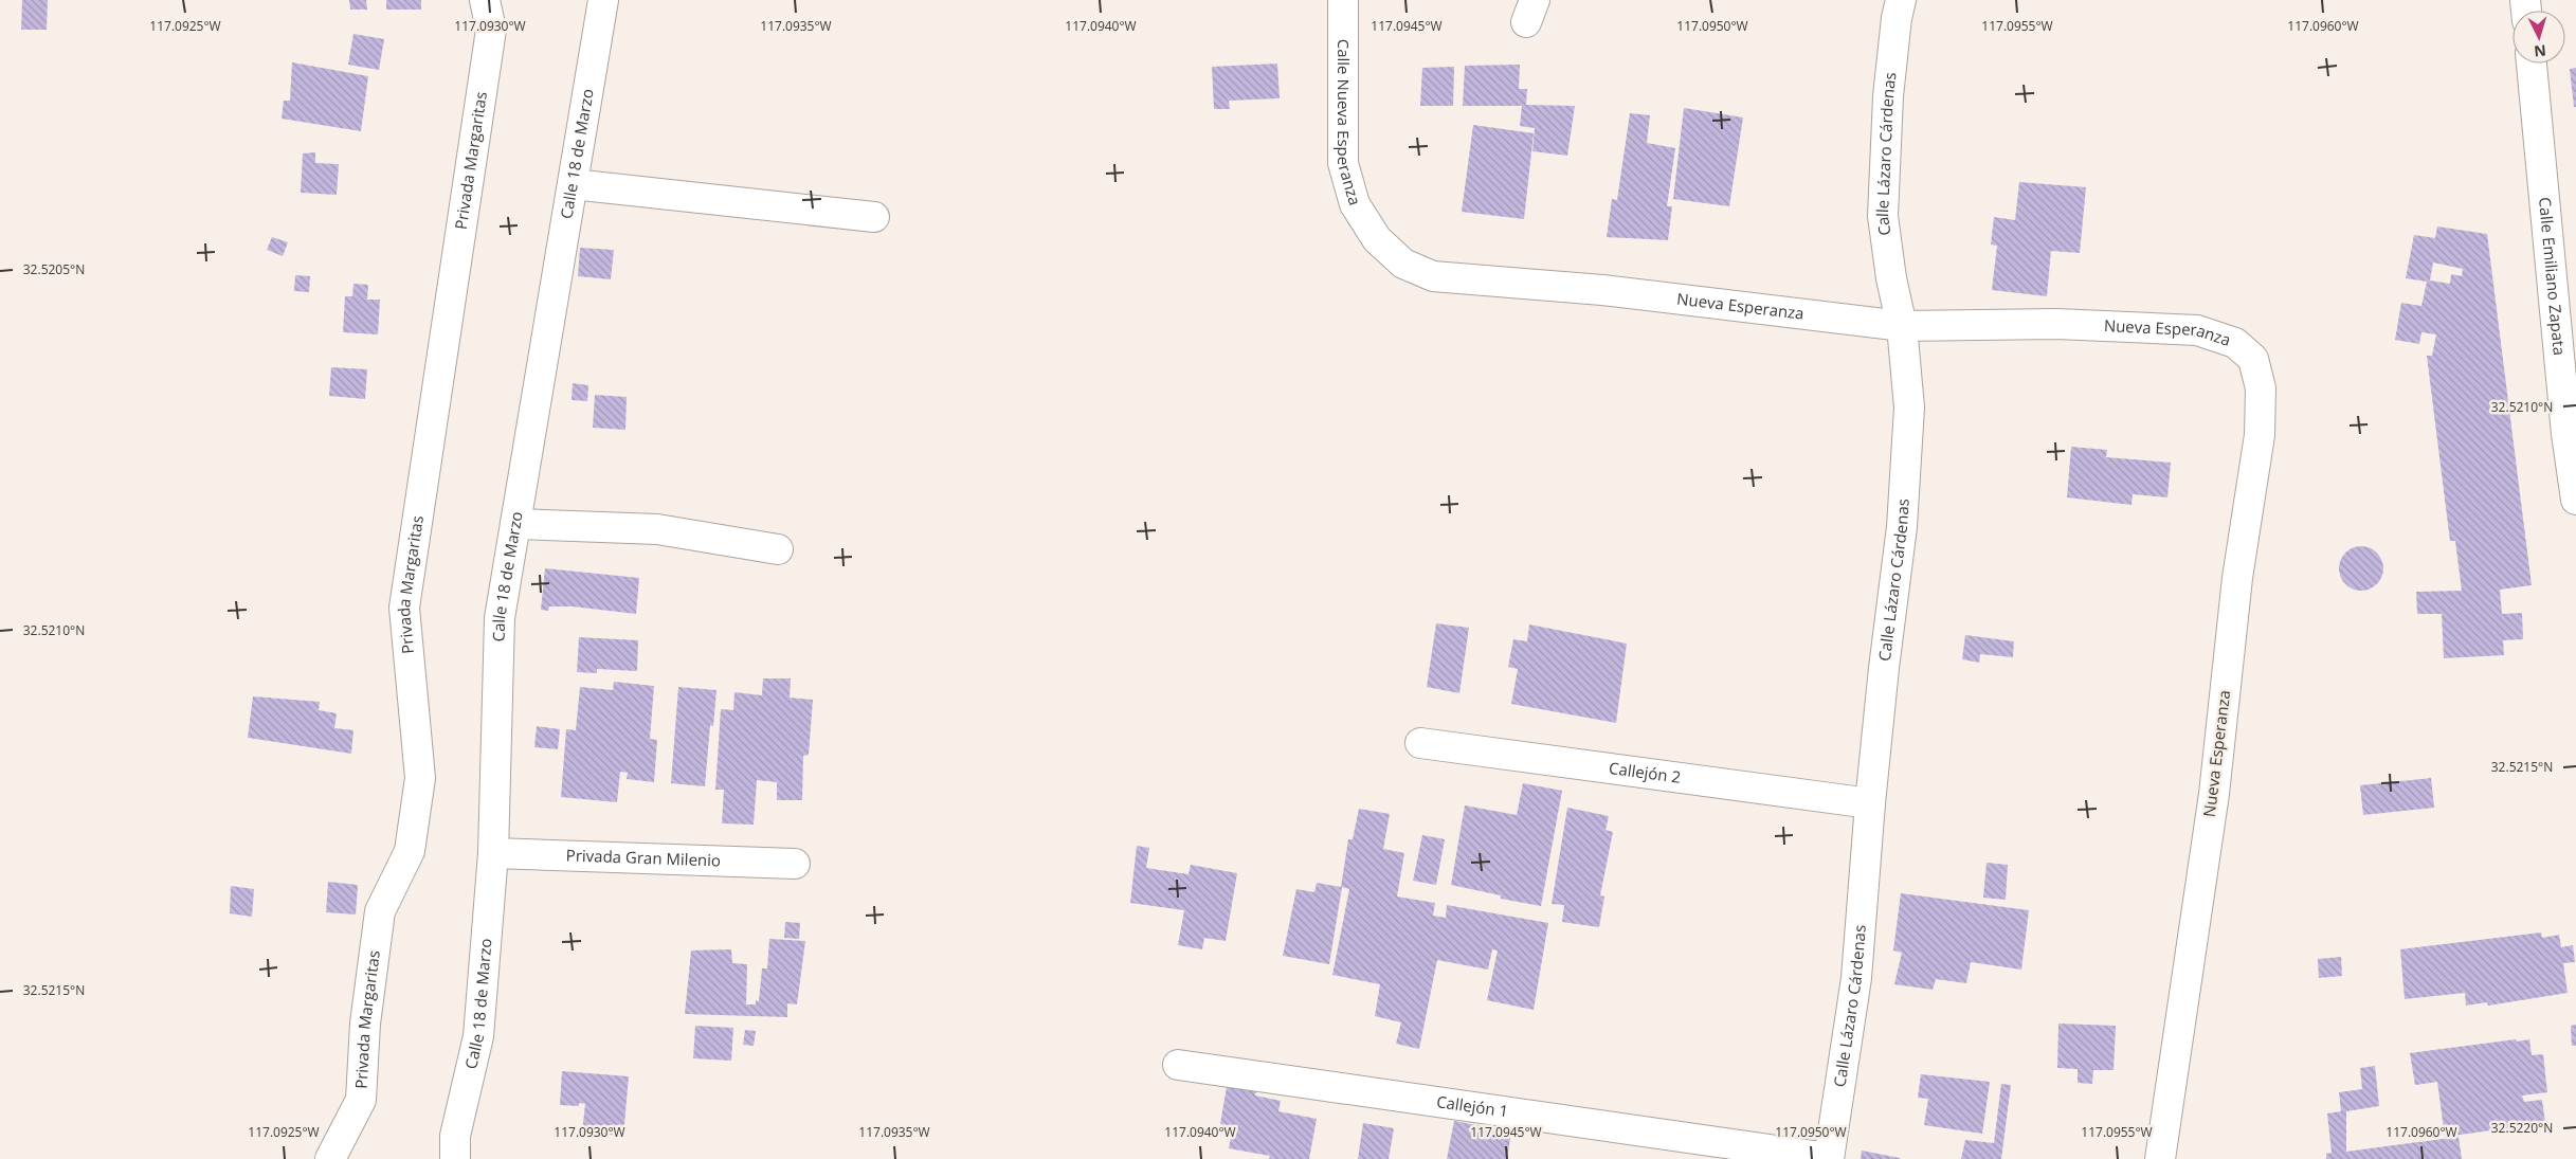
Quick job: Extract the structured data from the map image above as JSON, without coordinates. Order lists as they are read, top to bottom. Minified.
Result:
{"streets":{"street":["Calle Nueva Esperanza","Calle Lázaro Cárdenas","Calle 18 de Marzo","Privada Margaritas","Calle Emiliano Zapata","Nueva Esperanza","Callejón 2","Privada Gran Milenio","Callejón 1"]},"crossings":[["Calle Nueva Esperanza","Nueva Esperanza"],["Calle Lázaro Cárdenas","Nueva Esperanza"],["Calle Lázaro Cárdenas","Callejón 2"],["Calle Lázaro Cárdenas","Callejón 1"],["Calle 18 de Marzo","Privada Gran Milenio"]],"north":"bottom","coordinates":["117.0925°W","117.0930°W","117.0935°W","117.0940°W","117.0945°W","117.0950°W","117.0955°W","117.0960°W","32.5205°N","32.5210°N","32.5215°N","32.5220°N"]}
